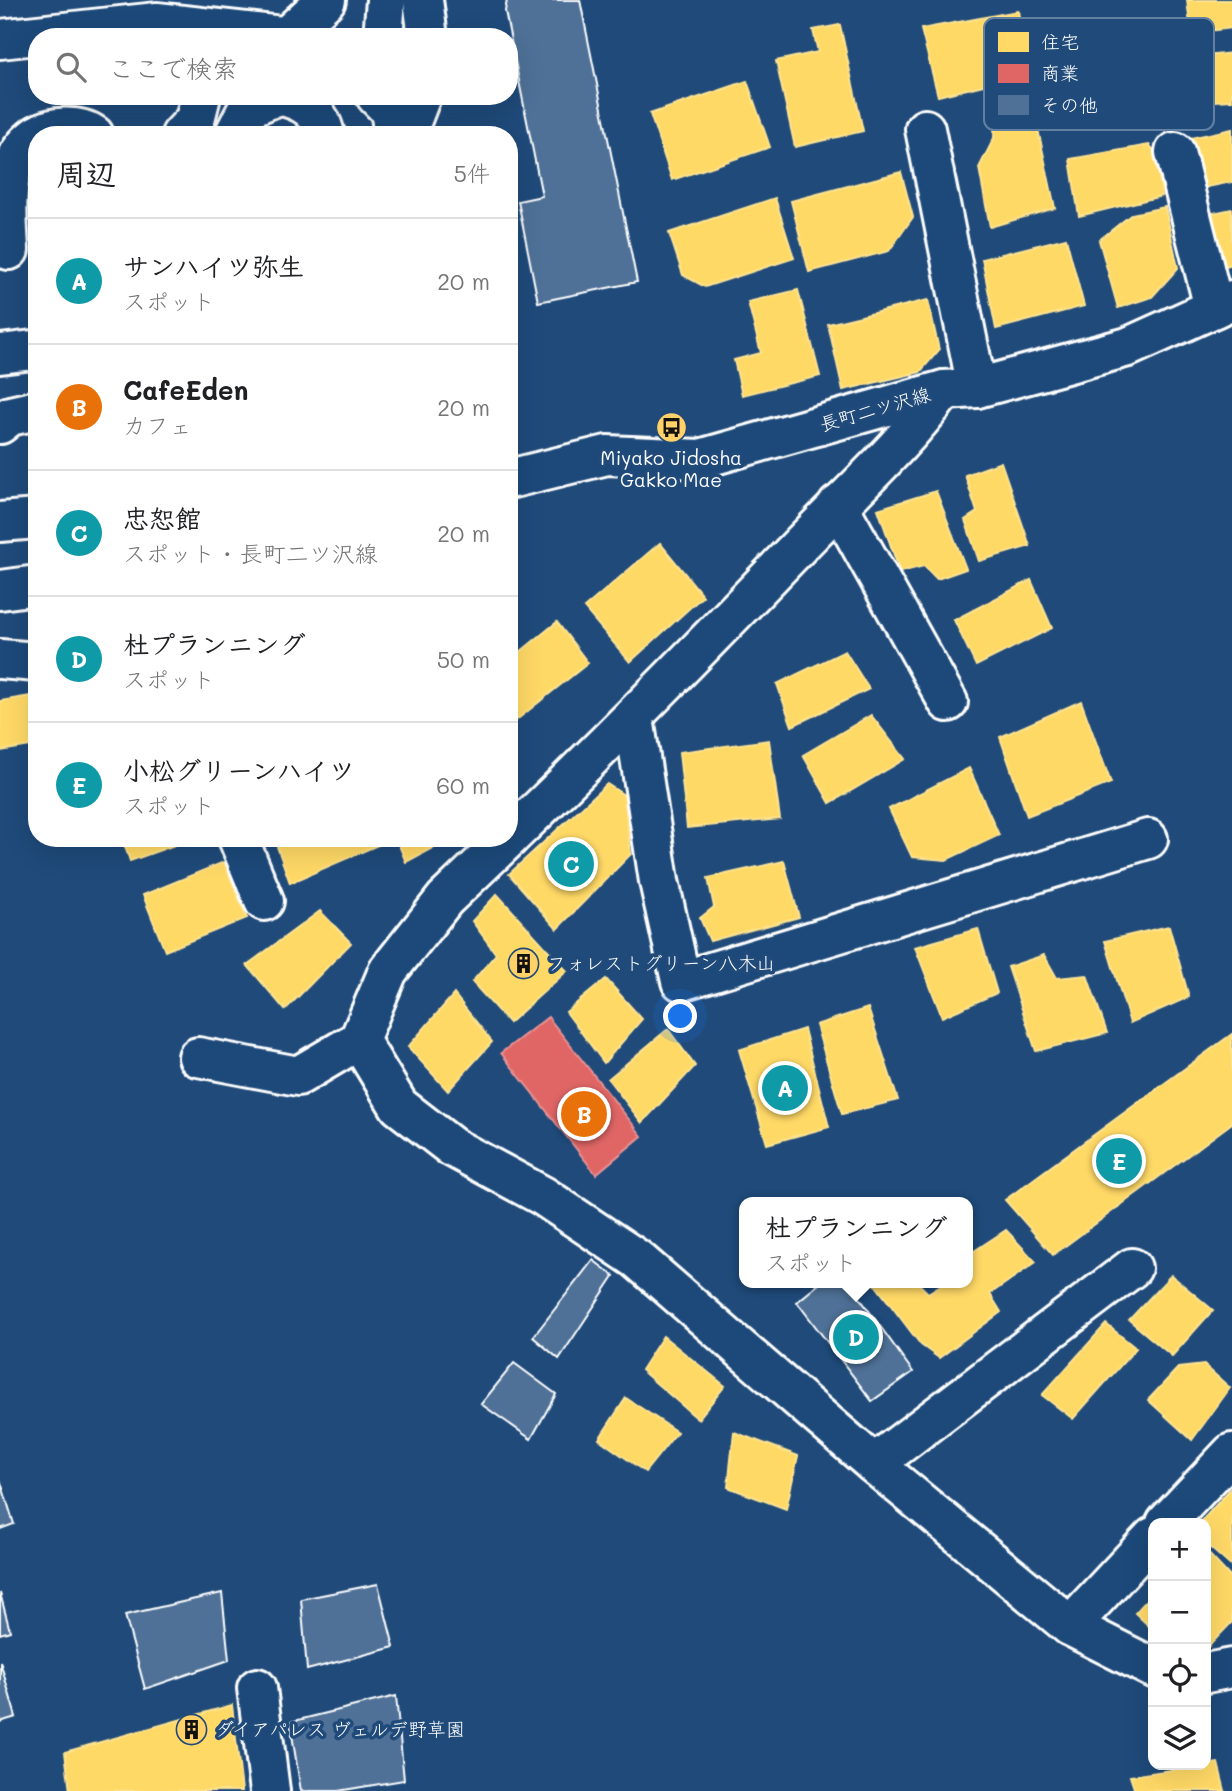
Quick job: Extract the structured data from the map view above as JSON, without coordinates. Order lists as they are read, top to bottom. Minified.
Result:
{"streets":{"street":["長町二ツ沢線"]},"places":{"bus stop":["Miyako Jidosha Gakko Mae"],"building":["フォレストグリーン八木山","ダイアパレス ヴェルデ野草園"]},"legend":["住宅","商業","その他"],"page":{"search":"ここで検索","heading":["周辺","5件"],"list":[{"mark":"A","name":"サンハイツ弥生","note":"スポット","value":"20 m"},{"mark":"B","name":"CafeEden","note":"カフェ","value":"20 m"},{"mark":"C","name":"忠恕館","note":"スポット · 長町二ツ沢線","value":"20 m"},{"mark":"D","name":"杜プランニング","note":"スポット","value":"50 m"},{"mark":"E","name":"小松グリーンハイツ","note":"スポット","value":"60 m"}],"pins":["C","A","B","E","D"],"popup":["杜プランニング","スポット"],"map_buttons":["+","−"]}}
